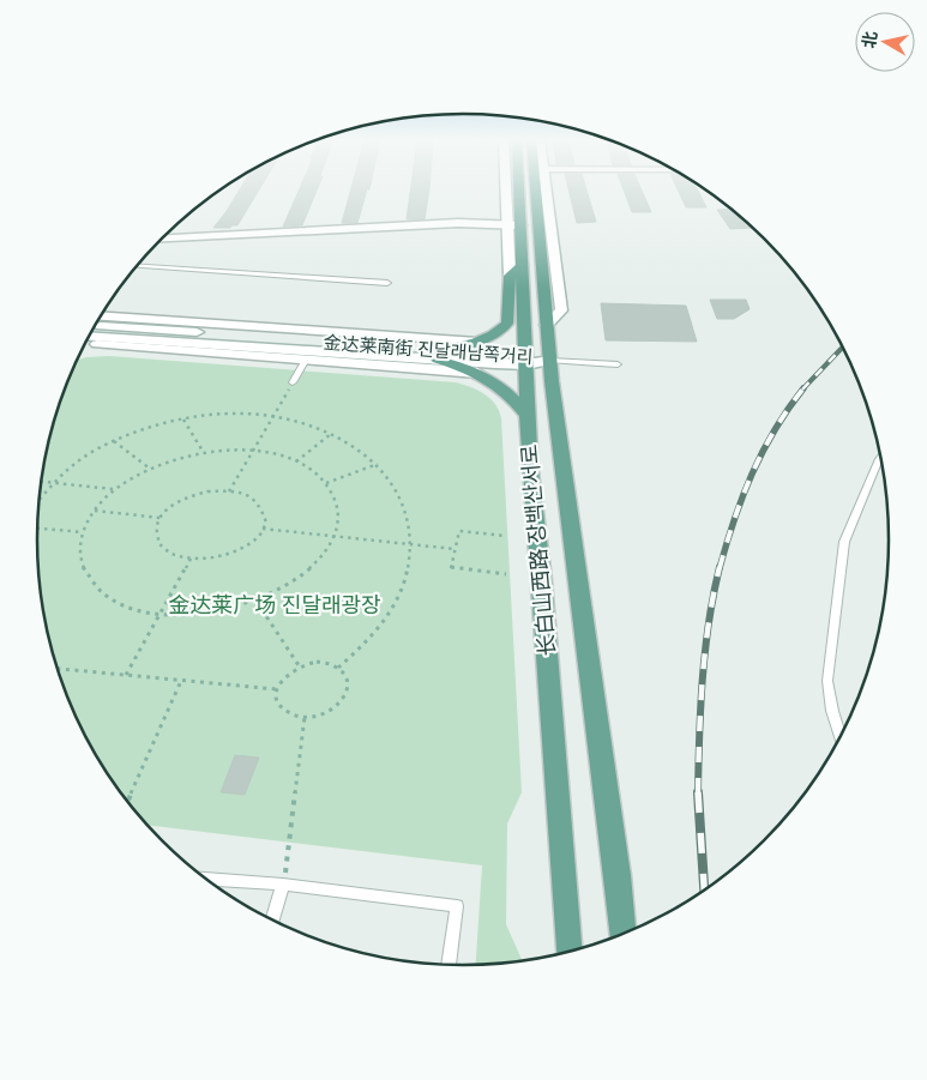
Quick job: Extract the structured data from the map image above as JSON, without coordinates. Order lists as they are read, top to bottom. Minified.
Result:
{"streets":{"main road":["长白山西路 장백산서로"],"street":["金达莱南街 진달래남쪽거리"]},"crossings":[["金达莱南街 진달래남쪽거리","长白山西路 장백산서로"]],"parks":["金达莱广场 진달래광장"],"north":"left"}
